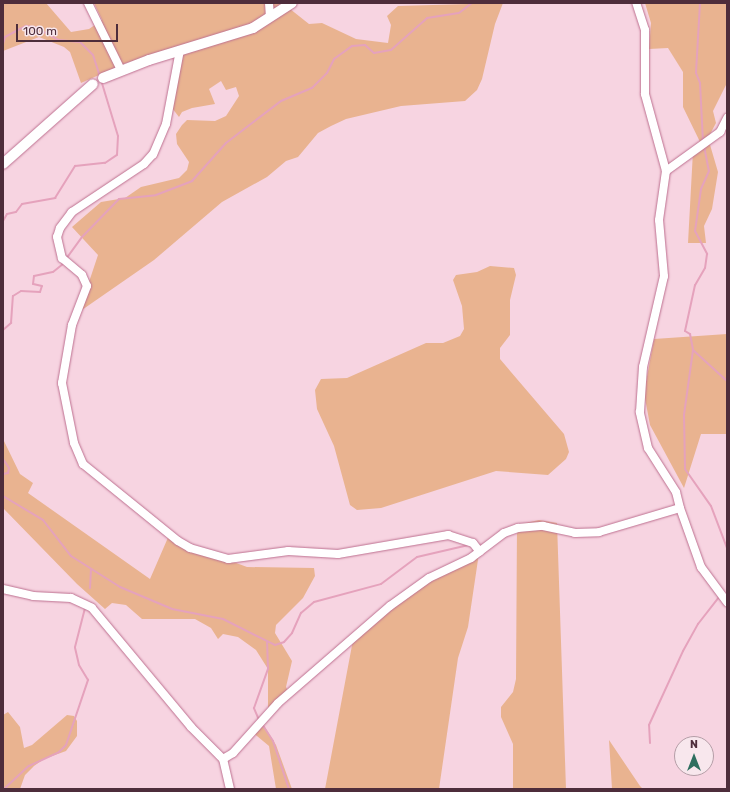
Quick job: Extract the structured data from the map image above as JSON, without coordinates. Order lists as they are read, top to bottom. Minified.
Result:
{"scale_bar":"100 m","north":"top"}
